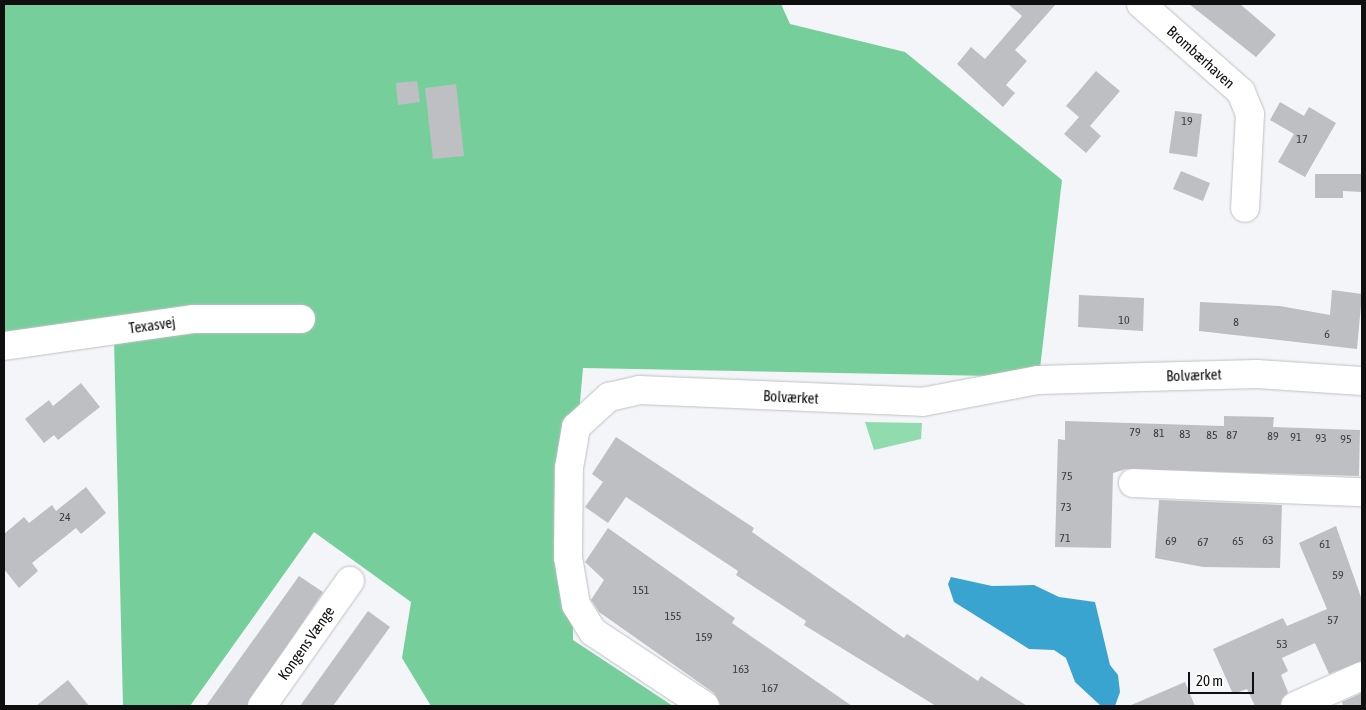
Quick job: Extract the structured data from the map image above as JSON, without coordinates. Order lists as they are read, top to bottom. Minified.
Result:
{"streets":{"street":["Brombærhaven","Texasvej","Bolværket","Kongens Vænge"]},"house_numbers":["19","17","10","8","6","79","81","83","85","87","89","91","93","95","75","73","24","71","63","69","65","67","61","59","151","155","57","159","53","163","167"],"scale_bar":"20 m"}
